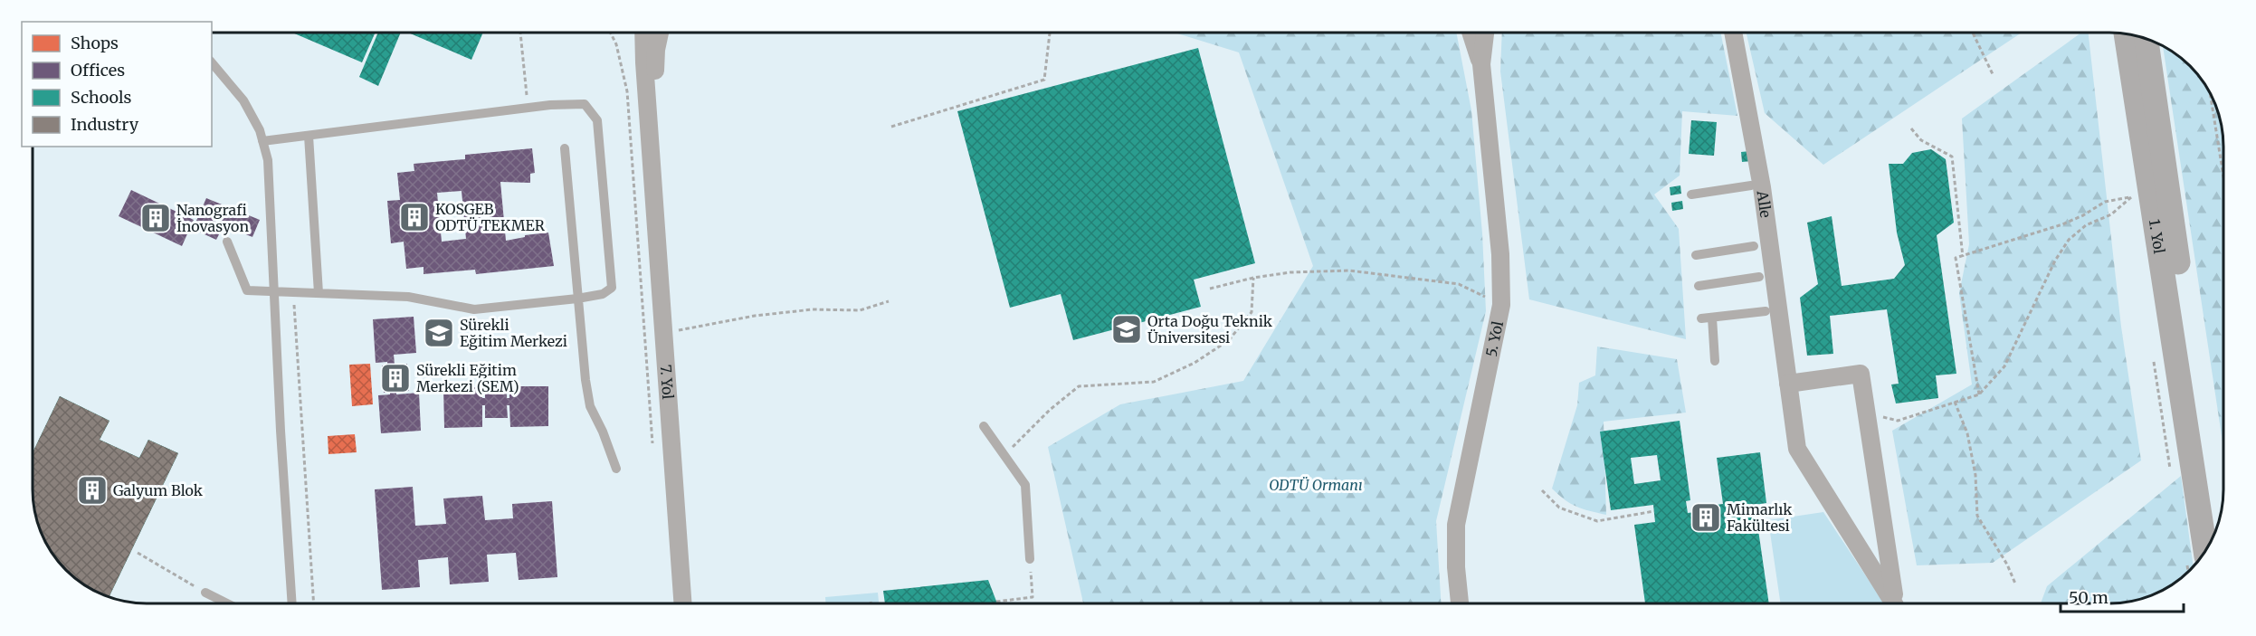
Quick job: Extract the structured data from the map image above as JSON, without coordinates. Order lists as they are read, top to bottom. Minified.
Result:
{"streets":{"main road":["1. Yol"],"street":["Alle","5. Yol","7. Yol"]},"parks":["ODTÜ Ormanı"],"places":{"building":["KOSGEB ODTÜ TEKMER","Nanografi İnovasyon","Sürekli Eğitim Merkezi (SEM)","Galyum Blok","Mimarlık Fakültesi"],"school or university":["Orta Doğu Teknik Üniversitesi","Sürekli Eğitim Merkezi"]},"legend":["Shops","Offices","Schools","Industry"],"scale_bar":"50 m"}
